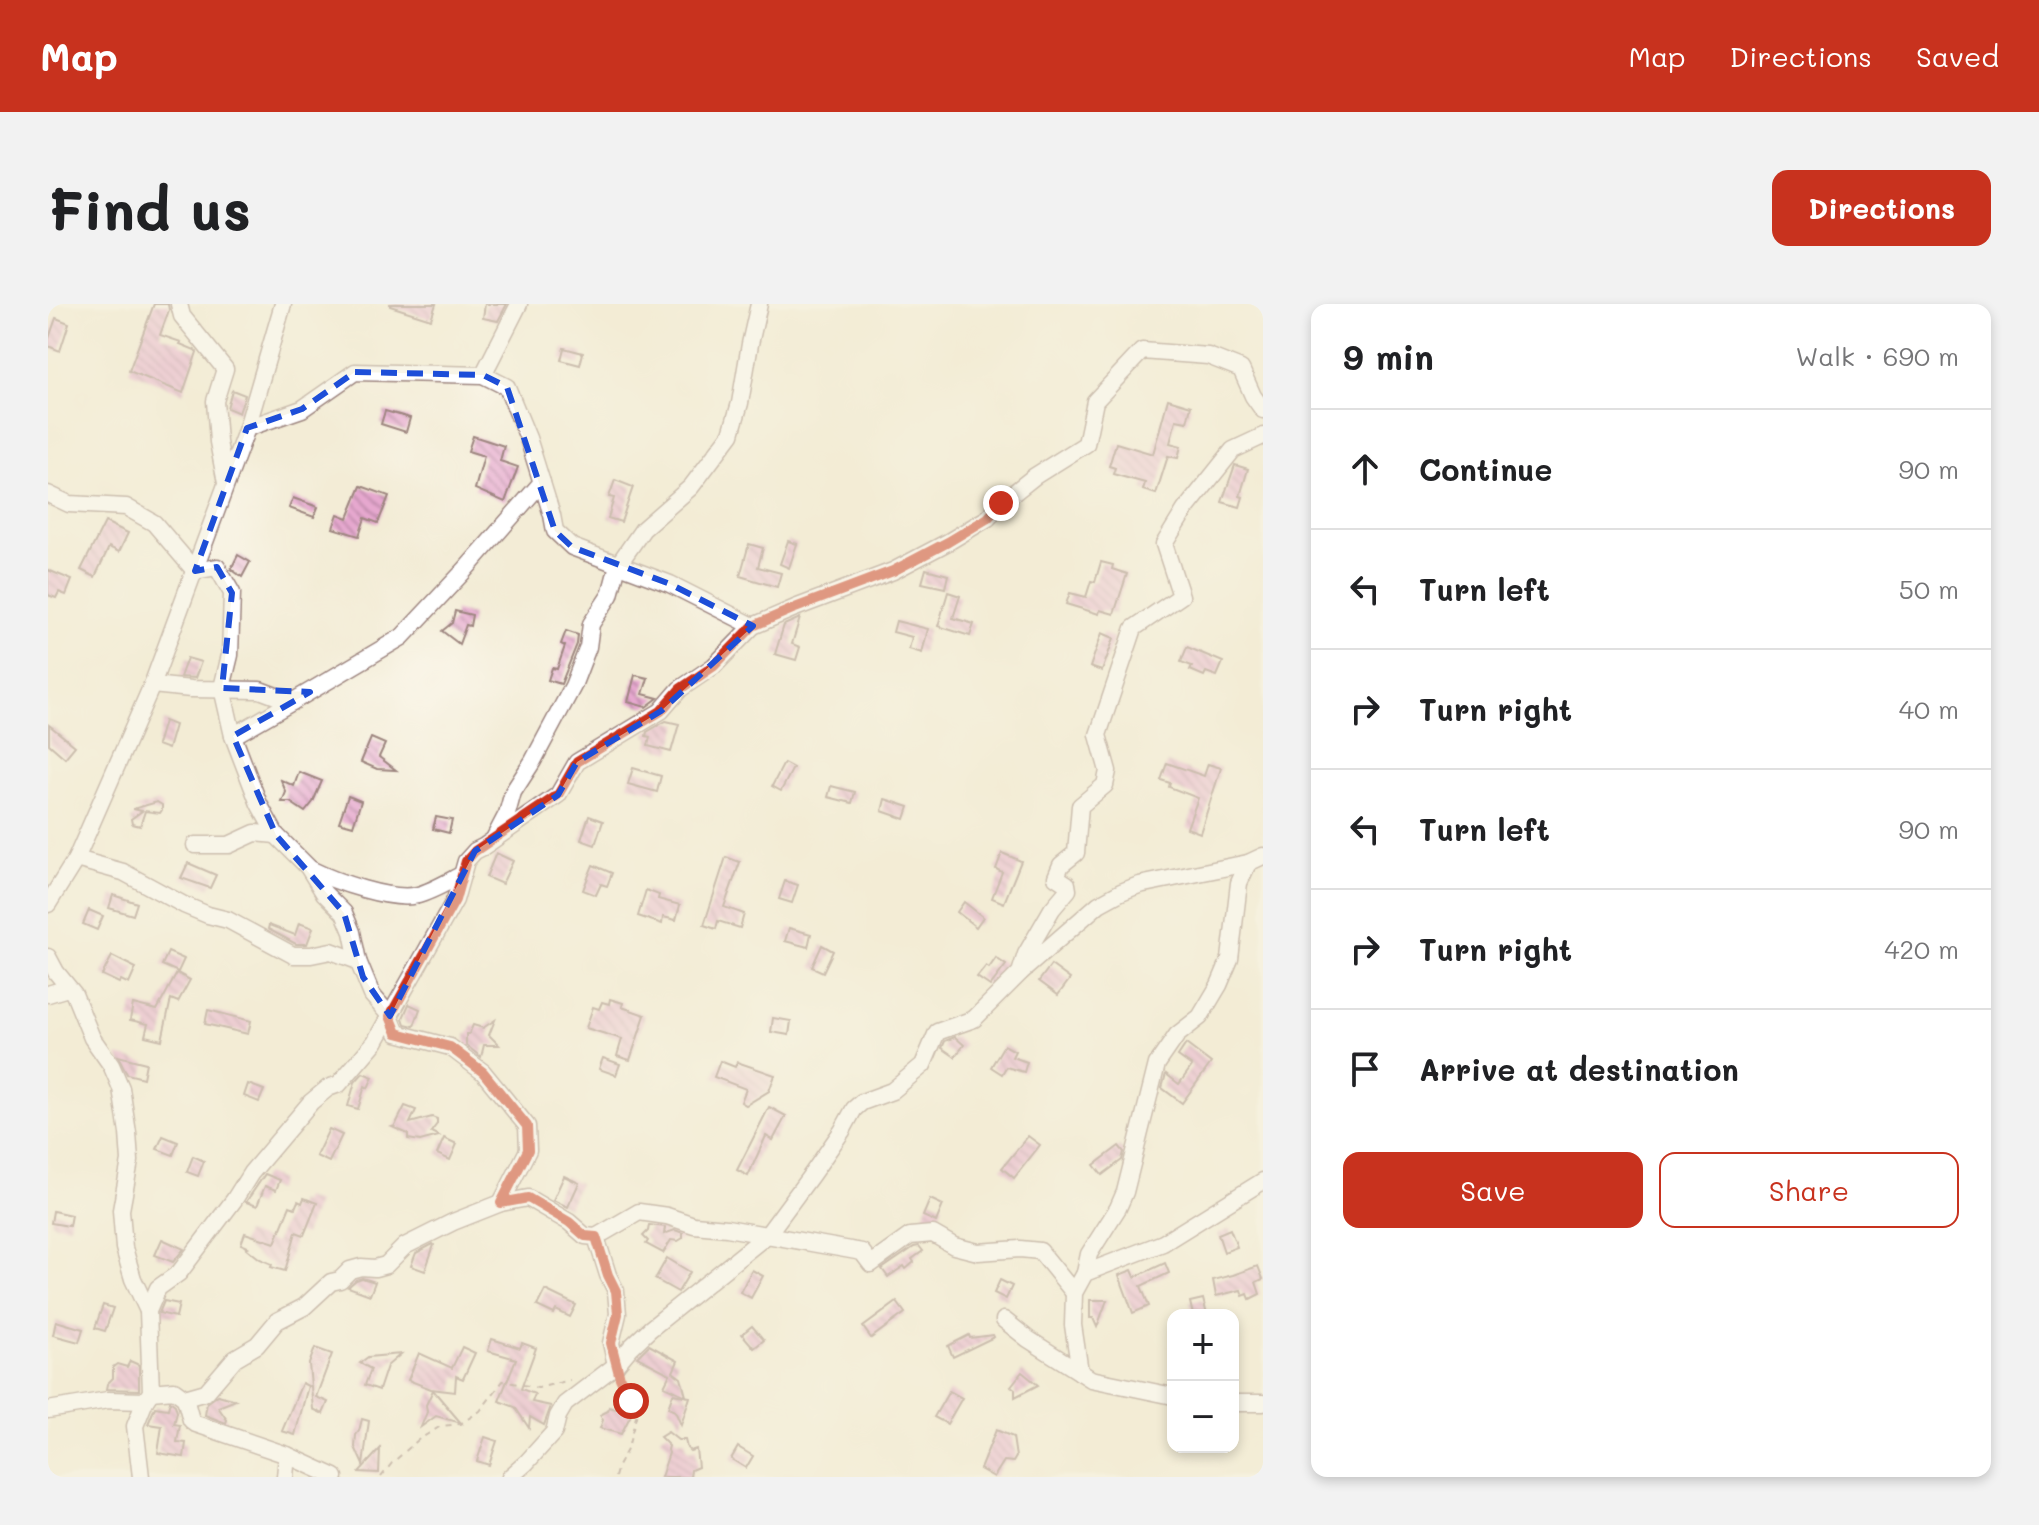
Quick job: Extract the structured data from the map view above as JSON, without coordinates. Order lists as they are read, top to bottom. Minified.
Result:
{"page":{"header":"Map","nav":["Map","Directions","Saved"],"buttons":["Directions",["Save","Share"]],"title":"Find us","heading":["9 min","Walk · 690 m"],"list":[["Continue","90 m"],["Turn left","50 m"],["Turn right","40 m"],["Turn left","90 m"],["Turn right","420 m"],"Arrive at destination"],"map_buttons":["+","−"]}}
